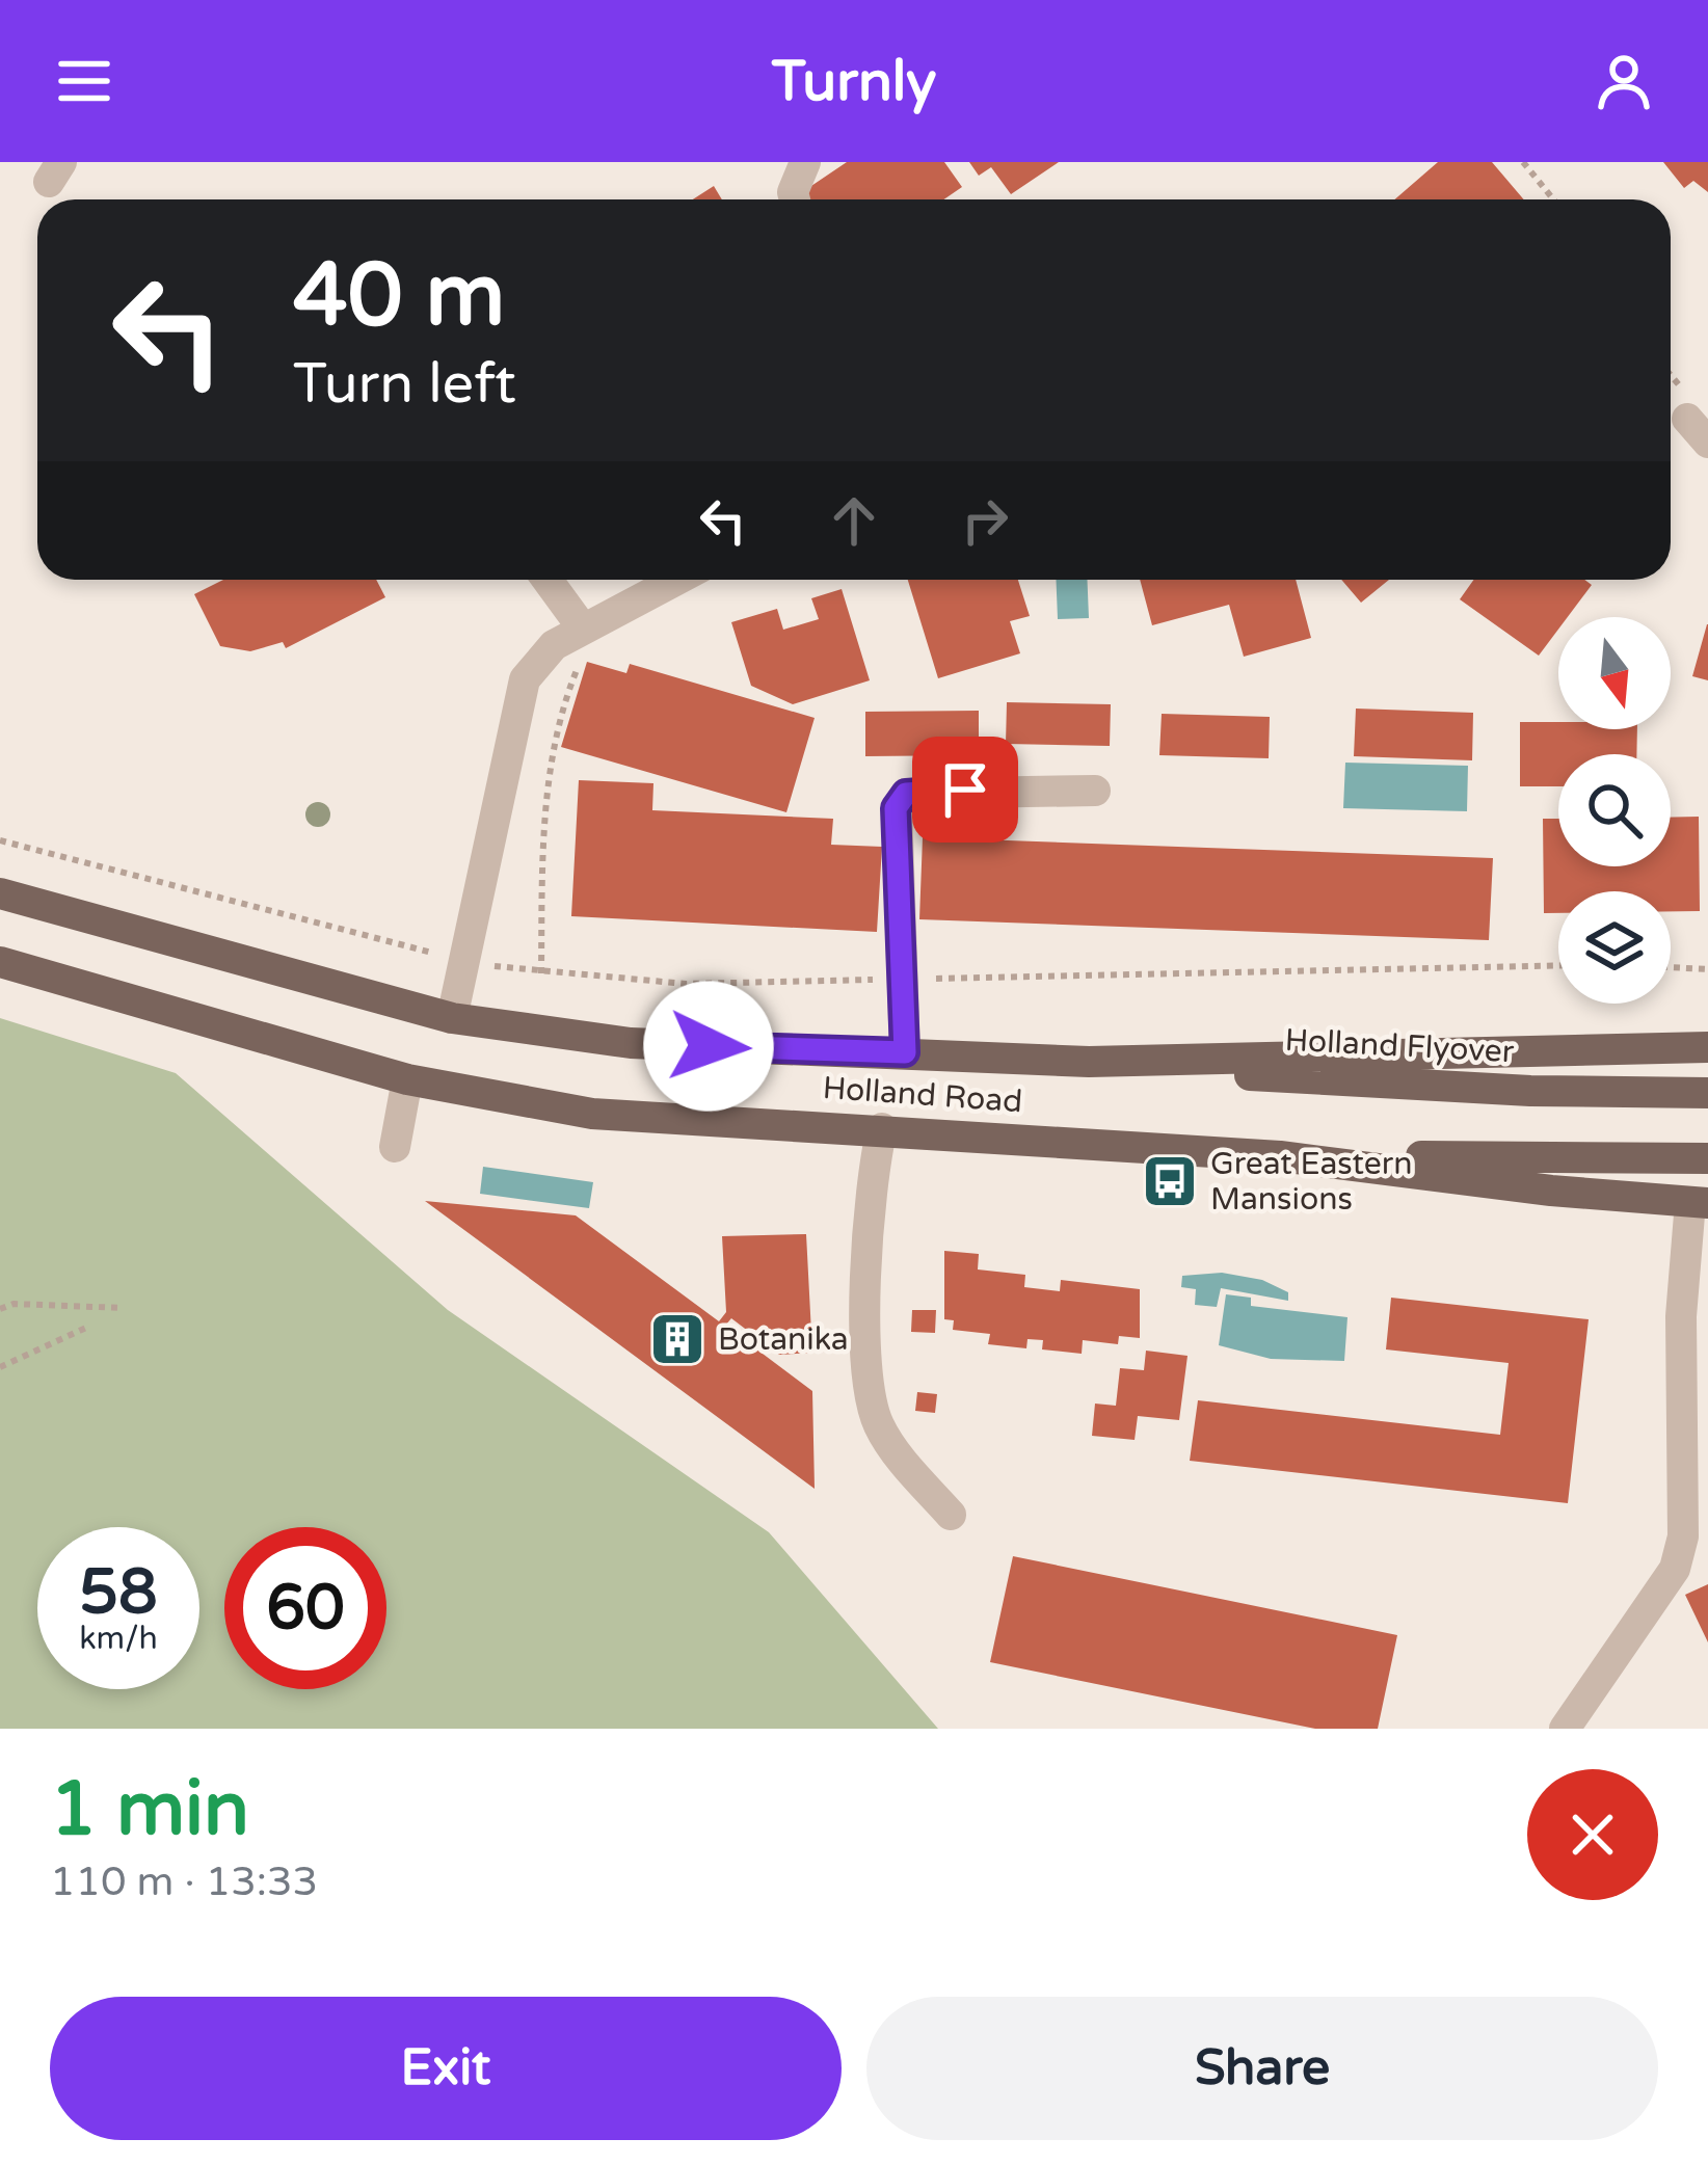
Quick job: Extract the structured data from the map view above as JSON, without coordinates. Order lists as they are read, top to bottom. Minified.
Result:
{"streets":{"main road":["Holland Flyover","Holland Road"]},"crossings":[["Holland Flyover","Holland Road"]],"places":{"bus stop":["Great Eastern Mansions"],"building":["Botanika"]},"north":"bottom","page":{"header":"Turnly","turn":["40 m","Turn left"],"speed":"58 km/h","limit":"60","heading":["1 min","110 m · 13:33"],"buttons":["Exit","Share"]}}
